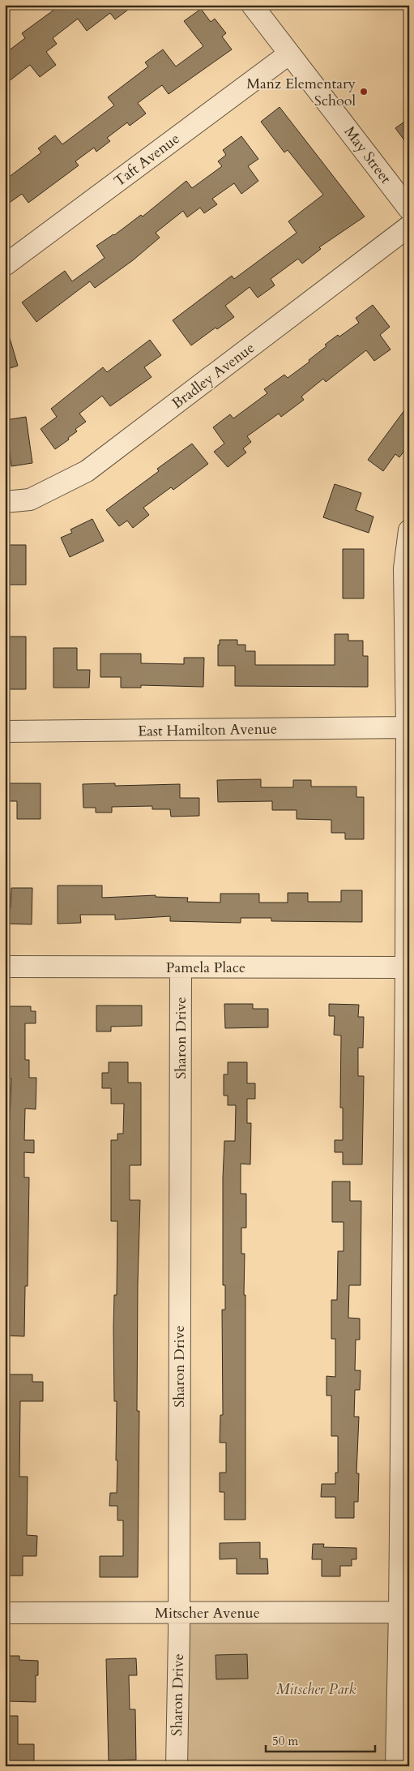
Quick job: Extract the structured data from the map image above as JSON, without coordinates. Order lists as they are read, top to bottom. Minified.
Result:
{"streets":{"street":["May Street","Taft Avenue","Bradley Avenue","East Hamilton Avenue","Pamela Place","Sharon Drive","Mitscher Avenue"]},"crossings":[["May Street","Taft Avenue"],["Pamela Place","Sharon Drive"],["Sharon Drive","Mitscher Avenue"]],"parks":["Mitscher Park"],"places":["Manz Elementary School"],"scale_bar":"50 m"}
